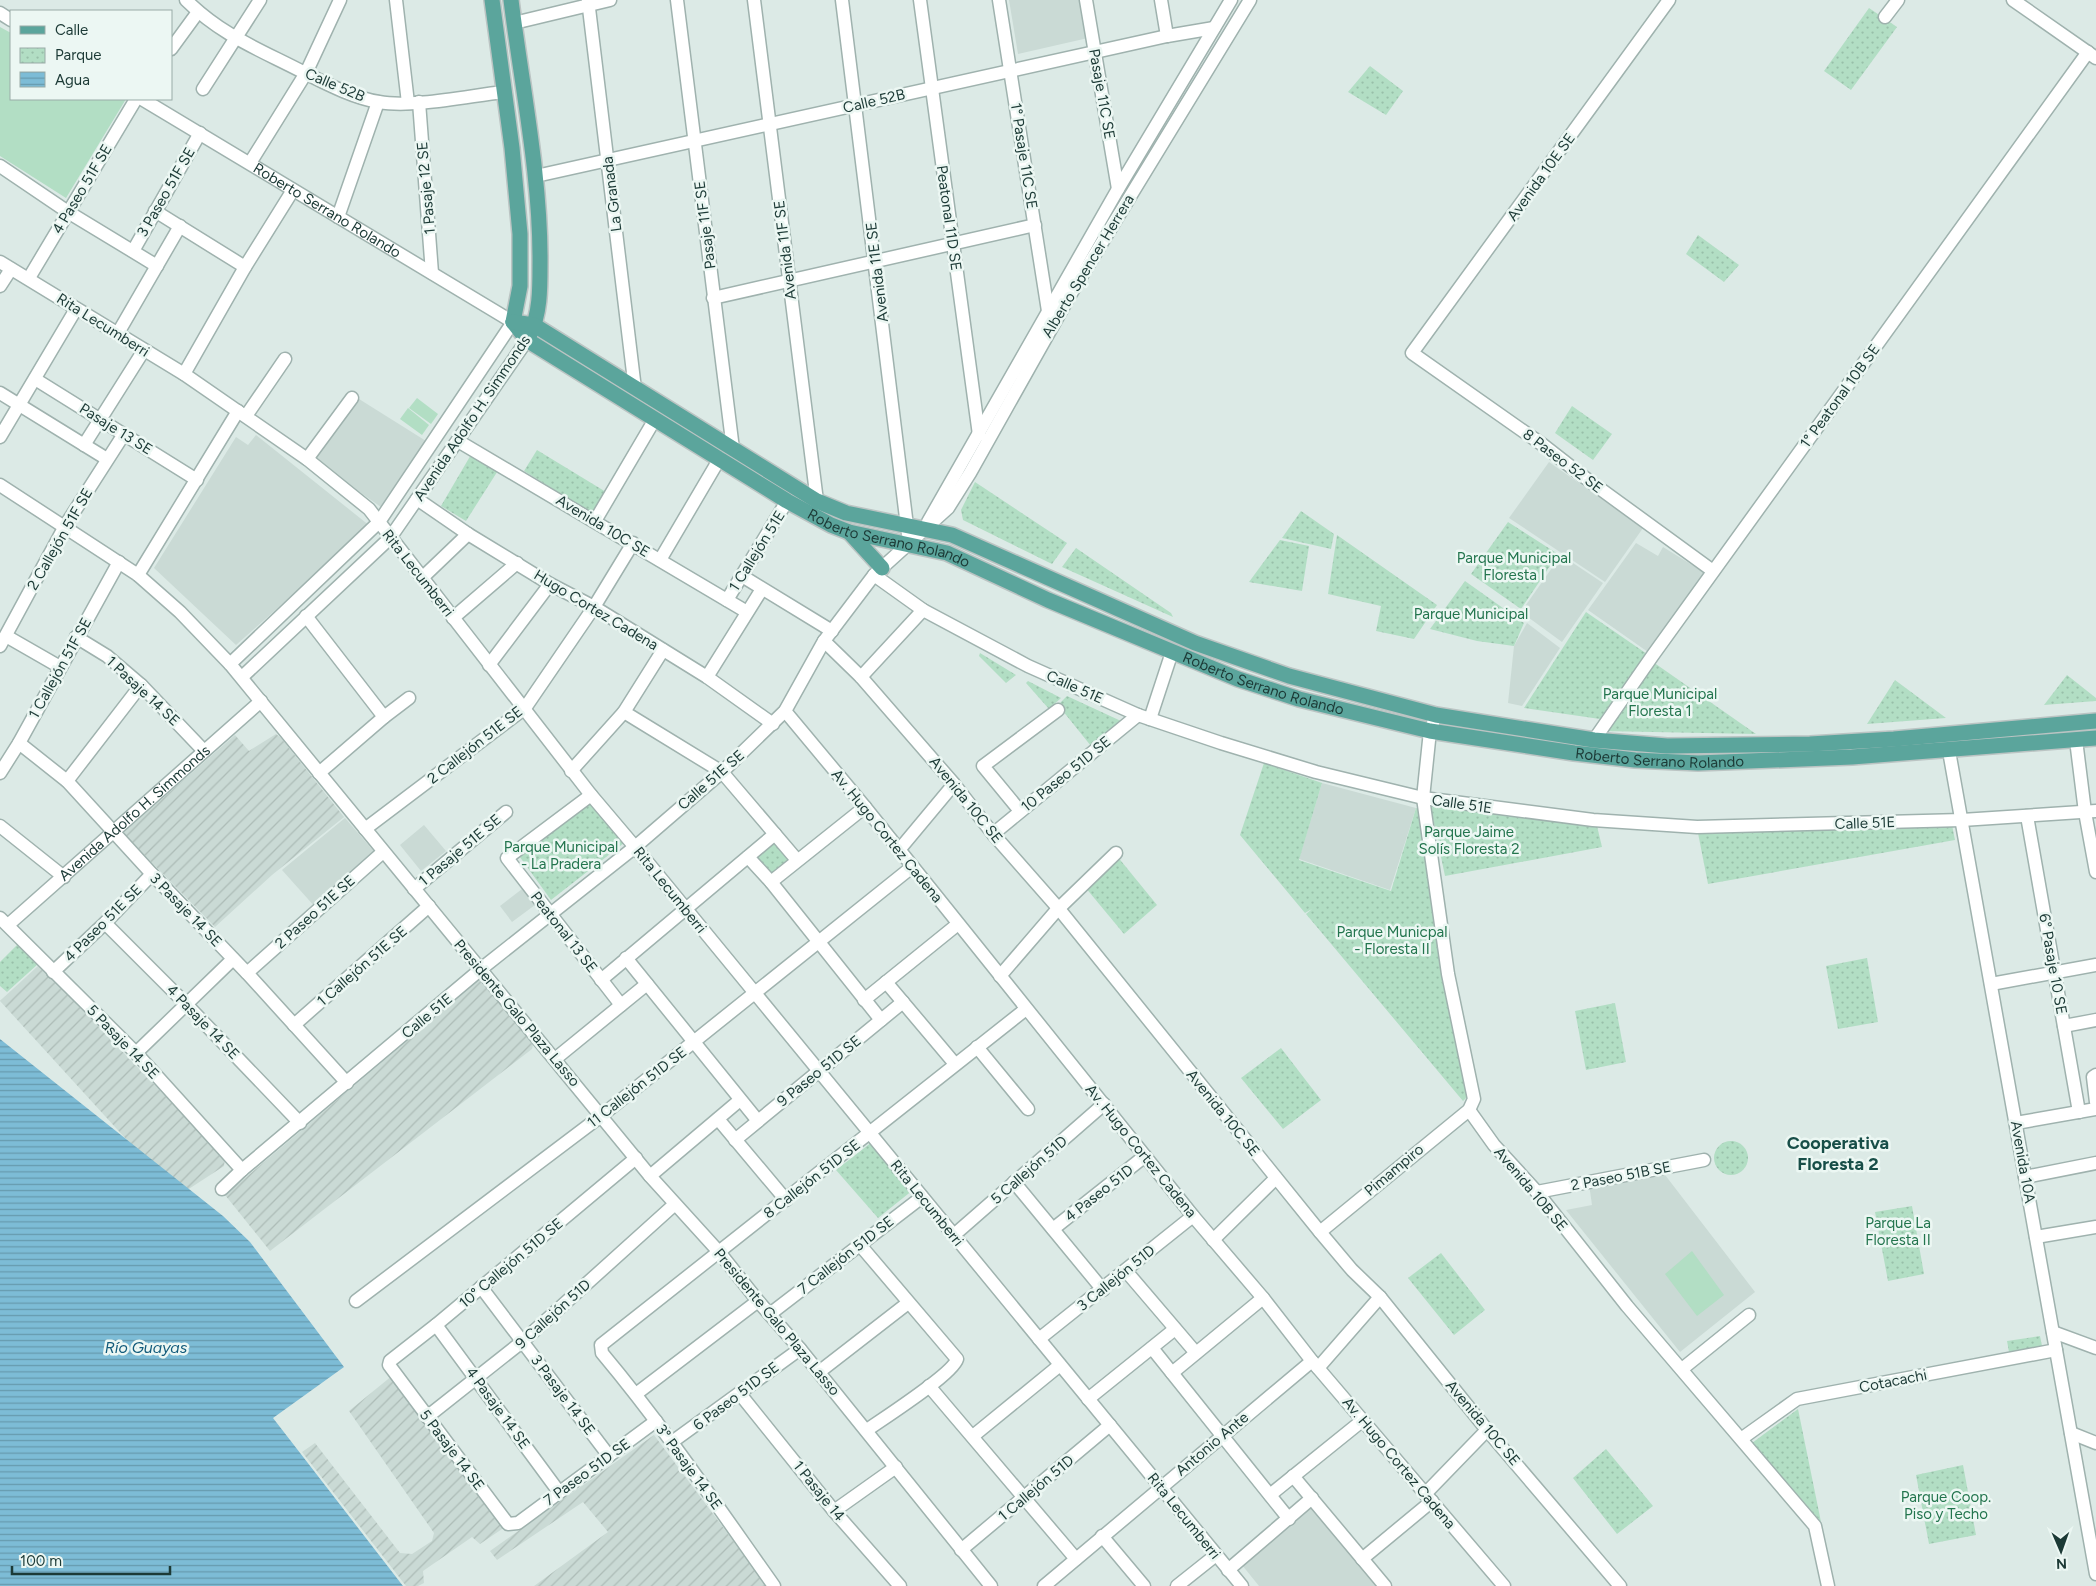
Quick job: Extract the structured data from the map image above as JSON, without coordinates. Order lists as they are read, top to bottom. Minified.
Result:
{"streets":{"main road":["Roberto Serrano Rolando","Avenida Adolfo H. Simmonds"],"street":["Calle 52B","Pasaje 11C SE","1° Pasaje 11C SE","Avenida 10E SE","1 Pasaje 12 SE","4 Paseo 51F SE","3 Paseo 51F SE","La Granada","Peatonal 11D SE","Pasaje 11F SE","Avenida 11F SE","Alberto Spencer Herrera","Avenida 11E SE","Rita Lecumberri","1° Peatonal 10B SE","Pasaje 13 SE","8 Paseo 52 SE","Avenida 10C SE","2 Callejón 51F SE","1 Callejón 51E","Hugo Cortez Cadena","1 Callejón 51F SE","Calle 51E","1 Pasaje 14 SE","2 Callejón 51E SE","10 Paseo 51D SE","Calle 51E SE","Av. Hugo Cortez Cadena","1 Pasaje 51E SE","3 Pasaje 14 SE","2 Paseo 51E SE","4 Paseo 51E SE","Peatonal 13 SE","6° Pasaje 10 SE","1 Callejón 51E SE","Presidente Galo Plaza Lasso","4 Pasaje 14 SE","5 Pasaje 14 SE","9 Paseo 51D SE","11 Callejón 51D SE","Avenida 10A","5 Callejón 51D","Pimampiro","2 Paseo 51B SE","8 Callejón 51D SE","Avenida 10B SE","4 Paseo 51D","7 Callejón 51D SE","10° Callejón 51D SE","3 Callejón 51D","9 Callejón 51D","Cotacachi","6 Paseo 51D SE","Antonio Ante","3° Pasaje 14 SE","7 Paseo 51D SE","1 Callejón 51D","1 Pasaje 14"]},"crossings":[["Calle 52B","Pasaje 11C SE"],["Calle 52B","1° Pasaje 11C SE"],["Calle 52B","1 Pasaje 12 SE"],["Calle 52B","La Granada"],["Calle 52B","Peatonal 11D SE"],["Calle 52B","Pasaje 11F SE"],["Calle 52B","Avenida 11F SE"],["Calle 52B","Alberto Spencer Herrera"],["Calle 52B","Avenida 11E SE"],["Calle 52B","Avenida Adolfo H. Simmonds"],["Pasaje 11C SE","Alberto Spencer Herrera"],["1° Pasaje 11C SE","Alberto Spencer Herrera"],["Avenida 10E SE","8 Paseo 52 SE"],["1 Pasaje 12 SE","Roberto Serrano Rolando"],["4 Paseo 51F SE","Rita Lecumberri"],["3 Paseo 51F SE","Roberto Serrano Rolando"],["3 Paseo 51F SE","Rita Lecumberri"],["La Granada","Roberto Serrano Rolando"],["Roberto Serrano Rolando","Pasaje 11F SE"],["Roberto Serrano Rolando","Avenida 11F SE"],["Roberto Serrano Rolando","Alberto Spencer Herrera"],["Roberto Serrano Rolando","Avenida 11E SE"],["Roberto Serrano Rolando","1° Peatonal 10B SE"],["Roberto Serrano Rolando","Avenida Adolfo H. Simmonds"],["Roberto Serrano Rolando","1 Callejón 51E"],["Roberto Serrano Rolando","Avenida 10A"],["Peatonal 11D SE","Alberto Spencer Herrera"],["Alberto Spencer Herrera","Avenida 11E SE"],["Alberto Spencer Herrera","Avenida 10C SE"],["Alberto Spencer Herrera","Calle 51E"],["Alberto Spencer Herrera","Calle 51E SE"],["Alberto Spencer Herrera","Av. Hugo Cortez Cadena"],["Rita Lecumberri","Avenida Adolfo H. Simmonds"],["Rita Lecumberri","Calle 51E"],["Rita Lecumberri","2 Callejón 51E SE"],["Rita Lecumberri","Calle 51E SE"],["Rita Lecumberri","Peatonal 13 SE"],["Rita Lecumberri","9 Paseo 51D SE"],["Rita Lecumberri","11 Callejón 51D SE"],["Rita Lecumberri","5 Callejón 51D"],["Rita Lecumberri","8 Callejón 51D SE"],["Rita Lecumberri","7 Callejón 51D SE"],["Rita Lecumberri","3 Callejón 51D"],["Rita Lecumberri","Antonio Ante"],["Rita Lecumberri","1 Callejón 51D"],["1° Peatonal 10B SE","8 Paseo 52 SE"],["Avenida Adolfo H. Simmonds","Avenida 10C SE"],["Avenida Adolfo H. Simmonds","Hugo Cortez Cadena"],["Avenida Adolfo H. Simmonds","1 Pasaje 14 SE"],["Avenida Adolfo H. Simmonds","3 Pasaje 14 SE"],["Avenida Adolfo H. Simmonds","Presidente Galo Plaza Lasso"],["Avenida Adolfo H. Simmonds","5 Pasaje 14 SE"],["Pasaje 13 SE","2 Callejón 51F SE"],["Avenida 10C SE","1 Callejón 51E"],["Avenida 10C SE","2 Callejón 51E SE"],["Avenida 10C SE","10 Paseo 51D SE"],["Avenida 10C SE","Pimampiro"],["Avenida 10C SE","Antonio Ante"],["2 Callejón 51F SE","Presidente Galo Plaza Lasso"],["1 Callejón 51E","Hugo Cortez Cadena"],["Hugo Cortez Cadena","2 Callejón 51E SE"],["Hugo Cortez Cadena","Calle 51E SE"],["1 Callejón 51F SE","1 Pasaje 14 SE"],["1 Callejón 51F SE","3 Pasaje 14 SE"],["1 Callejón 51F SE","Presidente Galo Plaza Lasso"],["Calle 51E","10 Paseo 51D SE"],["Calle 51E","Calle 51E SE"],["Calle 51E","3 Pasaje 14 SE"],["Calle 51E","Peatonal 13 SE"],["Calle 51E","6° Pasaje 10 SE"],["Calle 51E","Presidente Galo Plaza Lasso"],["Calle 51E","4 Pasaje 14 SE"],["Calle 51E","5 Pasaje 14 SE"],["Calle 51E","Avenida 10A"],["2 Callejón 51E SE","Presidente Galo Plaza Lasso"],["Calle 51E SE","Av. Hugo Cortez Cadena"],["Av. Hugo Cortez Cadena","11 Callejón 51D SE"],["Av. Hugo Cortez Cadena","5 Callejón 51D"],["Av. Hugo Cortez Cadena","8 Callejón 51D SE"],["Av. Hugo Cortez Cadena","4 Paseo 51D"],["Av. Hugo Cortez Cadena","3 Callejón 51D"],["Av. Hugo Cortez Cadena","Antonio Ante"],["1 Pasaje 51E SE","Presidente Galo Plaza Lasso"],["3 Pasaje 14 SE","2 Paseo 51E SE"],["3 Pasaje 14 SE","4 Paseo 51E SE"],["3 Pasaje 14 SE","1 Callejón 51E SE"],["3 Pasaje 14 SE","10° Callejón 51D SE"],["3 Pasaje 14 SE","9 Callejón 51D"],["3 Pasaje 14 SE","7 Paseo 51D SE"],["2 Paseo 51E SE","Presidente Galo Plaza Lasso"],["4 Paseo 51E SE","4 Pasaje 14 SE"],["4 Paseo 51E SE","5 Pasaje 14 SE"],["1 Callejón 51E SE","Presidente Galo Plaza Lasso"],["Presidente Galo Plaza Lasso","11 Callejón 51D SE"],["Presidente Galo Plaza Lasso","8 Callejón 51D SE"],["Presidente Galo Plaza Lasso","7 Callejón 51D SE"],["Presidente Galo Plaza Lasso","10° Callejón 51D SE"],["Presidente Galo Plaza Lasso","9 Callejón 51D"],["Presidente Galo Plaza Lasso","6 Paseo 51D SE"],["Presidente Galo Plaza Lasso","1 Callejón 51D"],["4 Pasaje 14 SE","10° Callejón 51D SE"],["4 Pasaje 14 SE","9 Callejón 51D"],["4 Pasaje 14 SE","7 Paseo 51D SE"],["5 Pasaje 14 SE","10° Callejón 51D SE"],["5 Pasaje 14 SE","9 Callejón 51D"],["5 Pasaje 14 SE","7 Paseo 51D SE"],["Avenida 10A","Cotacachi"],["Pimampiro","Avenida 10B SE"],["2 Paseo 51B SE","Avenida 10B SE"],["8 Callejón 51D SE","3° Pasaje 14 SE"],["Avenida 10B SE","Cotacachi"],["6 Paseo 51D SE","3° Pasaje 14 SE"],["6 Paseo 51D SE","1 Pasaje 14"],["3° Pasaje 14 SE","7 Paseo 51D SE"]],"districts":["Cooperativa Floresta 2"],"water":["Río Guayas"],"parks":["Parque Municipal Floresta I","Parque Municipal","Parque Municipal Floresta 1","Parque Jaime Solís Floresta 2","Parque Municipal - La Pradera","Parque Municpal - Floresta II","Parque La Floresta II","Parque Coop. Piso y Techo"],"legend":["Calle","Parque","Agua"],"scale_bar":"100 m","north":"bottom"}
